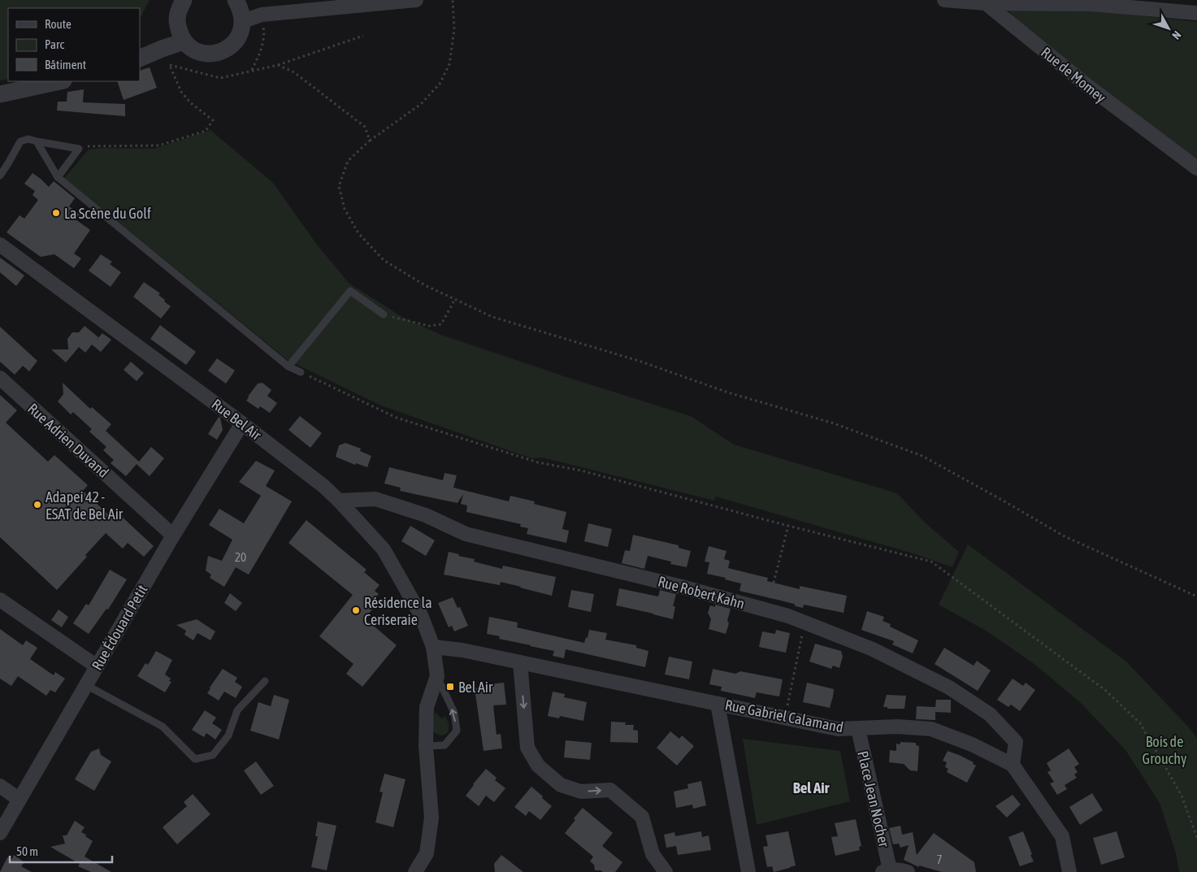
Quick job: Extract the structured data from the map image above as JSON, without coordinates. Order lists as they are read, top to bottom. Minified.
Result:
{"streets":{"street":["Rue de Momey","Rue Bel Air","Rue Adrien Duvand","Rue Robert Kahn","Rue Édouard Petit","Rue Gabriel Calamand","Place Jean Nocher"]},"crossings":[["Rue Bel Air","Rue Robert Kahn"],["Rue Bel Air","Rue Édouard Petit"],["Rue Bel Air","Rue Gabriel Calamand"],["Rue Adrien Duvand","Rue Édouard Petit"],["Rue Robert Kahn","Rue Gabriel Calamand"],["Rue Gabriel Calamand","Place Jean Nocher"]],"districts":["Bel Air"],"parks":["Bois de Grouchy"],"places":{"other":["La Scène du Golf","Adapei 42 - ESAT de Bel Air","Résidence la Ceriseraie"],"transit":["Bel Air"]},"house_numbers":["20","7"],"legend":["Route","Parc","Bâtiment"],"scale_bar":"50 m","north":"bottom right"}
